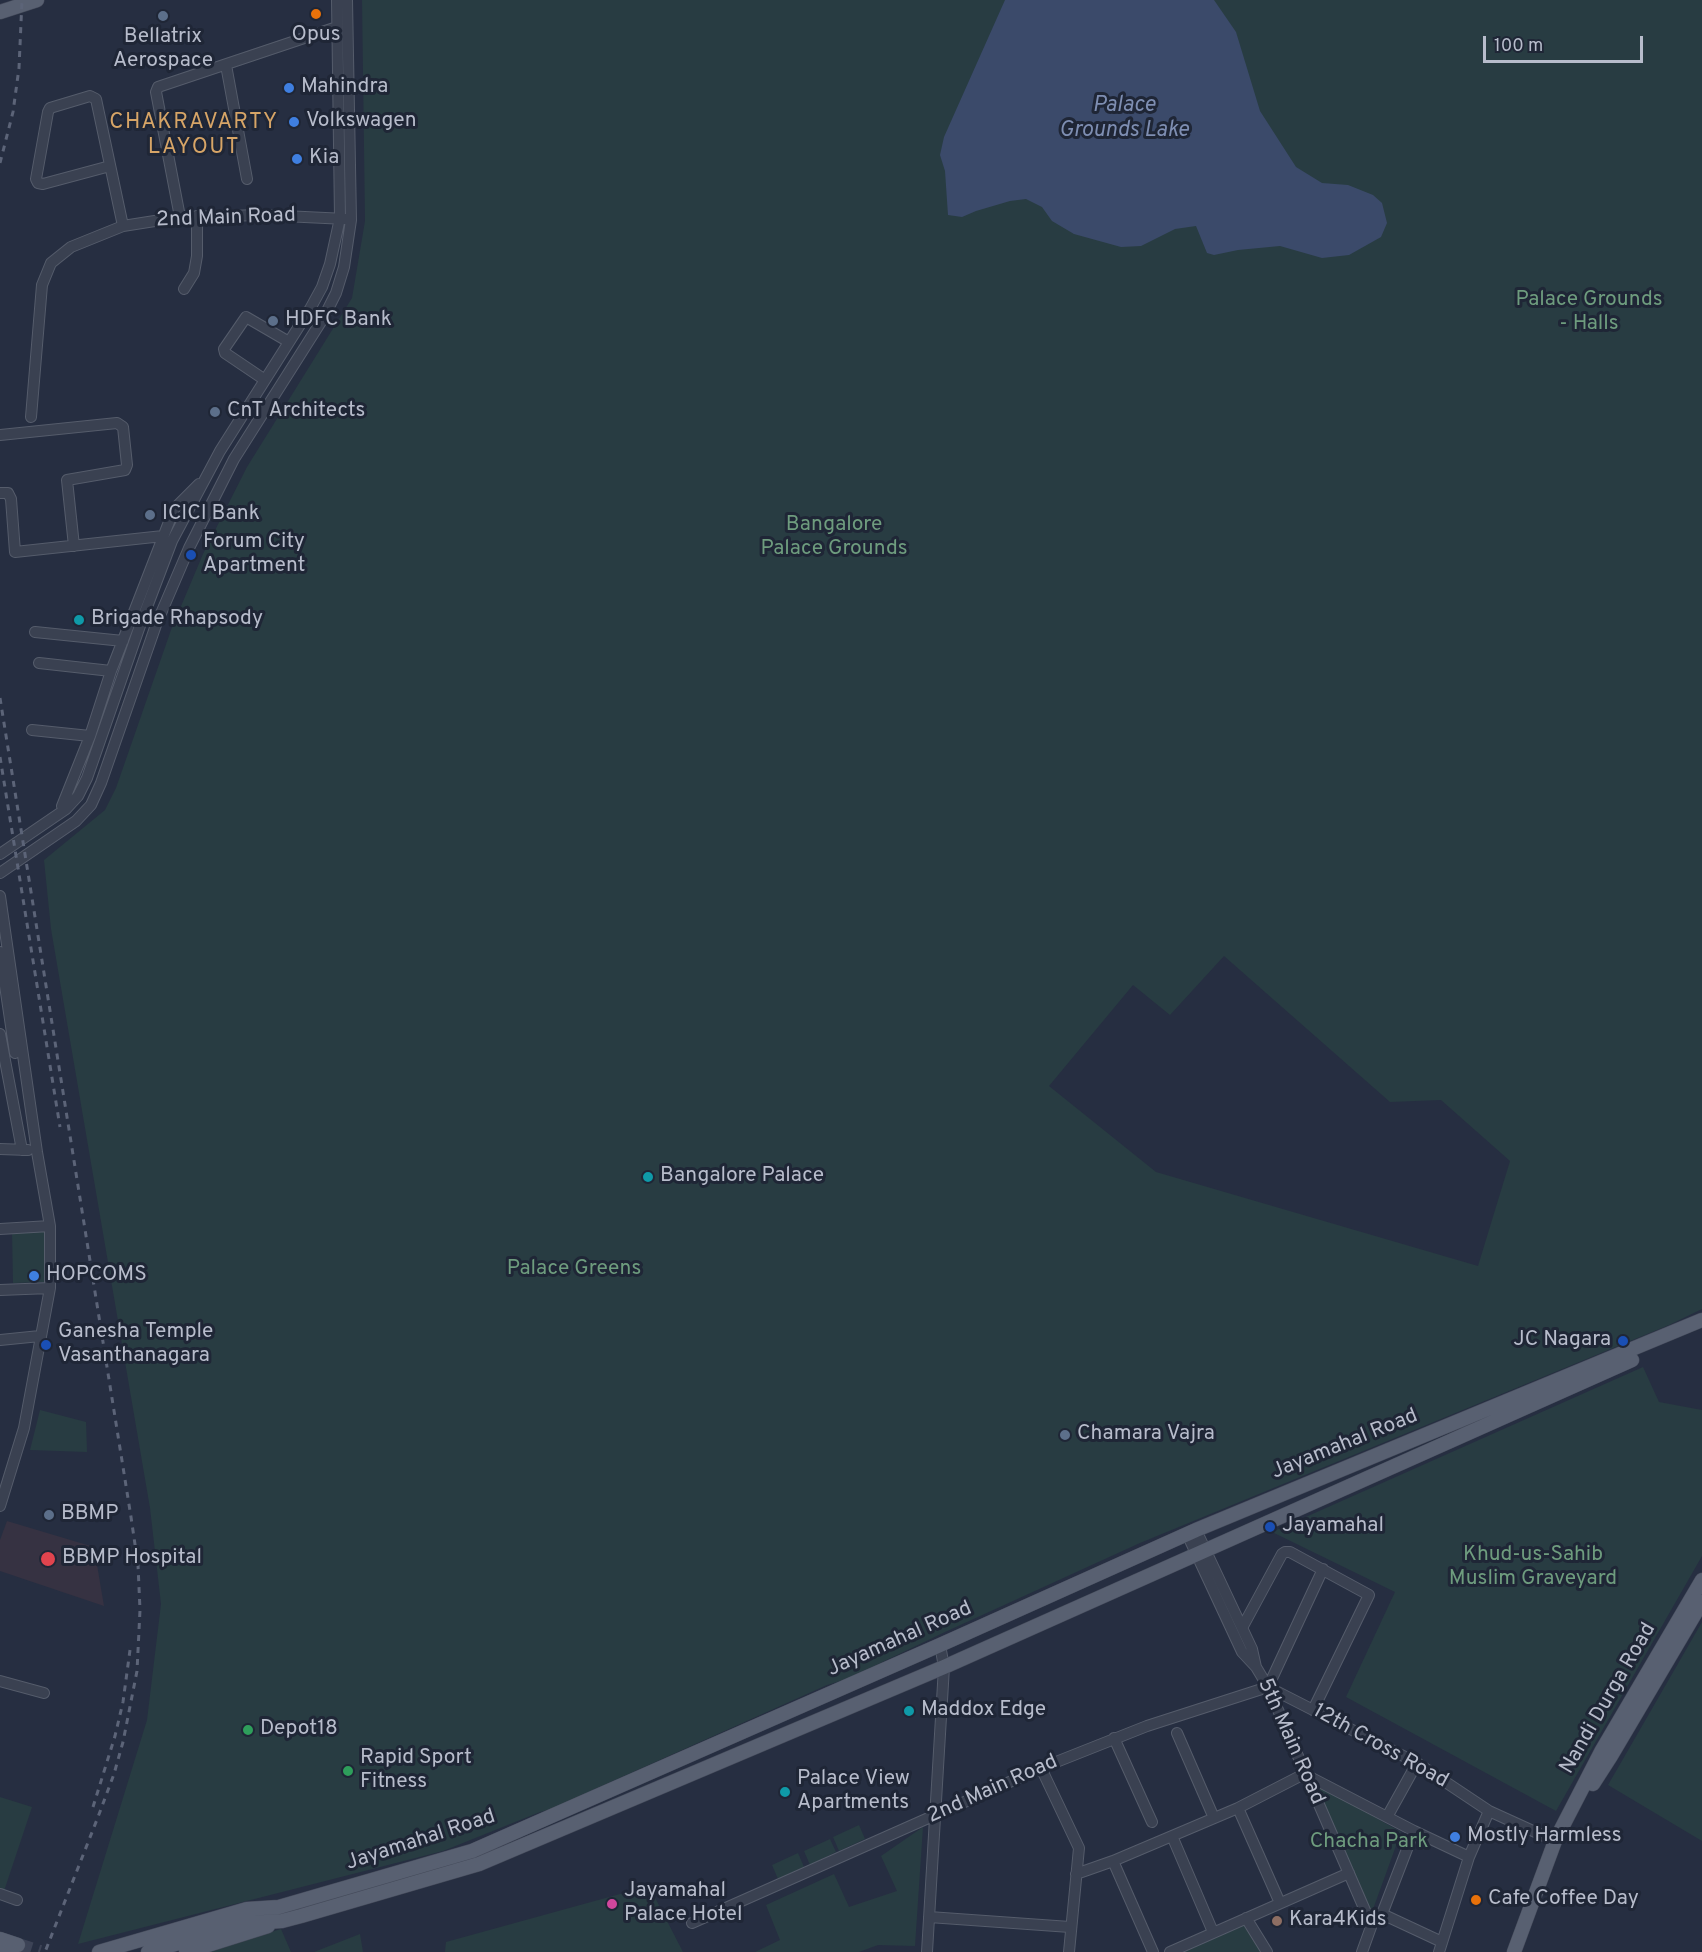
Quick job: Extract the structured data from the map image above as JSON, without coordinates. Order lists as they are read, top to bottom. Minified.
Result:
{"streets":{"main road":["Jayamahal Road","Nandi Durga Road"],"street":["2nd Main Road","5th Main Road","12th Cross Road"]},"crossings":[["2nd Main Road","5th Main Road"],["2nd Main Road","12th Cross Road"],["Jayamahal Road","5th Main Road"],["Nandi Durga Road","12th Cross Road"],["5th Main Road","12th Cross Road"]],"districts":["CHAKRAVARTY LAYOUT"],"water":["Palace Grounds Lake"],"parks":["Palace Grounds - Halls","Bangalore Palace Grounds","Palace Greens","Khud-us-Sahib Muslim Graveyard","Chacha Park"],"places":["Opus","Bellatrix Aerospace","Mahindra","Volkswagen","Kia","HDFC Bank","CnT Architects","ICICI Bank","Forum City Apartment","Brigade Rhapsody","Bangalore Palace","HOPCOMS","JC Nagara","Ganesha Temple Vasanthanagara","Chamara Vajra","BBMP","Jayamahal","BBMP Hospital","Maddox Edge","Depot18","Rapid Sport Fitness","Palace View Apartments","Mostly Harmless","Cafe Coffee Day","Jayamahal Palace Hotel","Kara4Kids"],"scale_bar":"100 m"}
